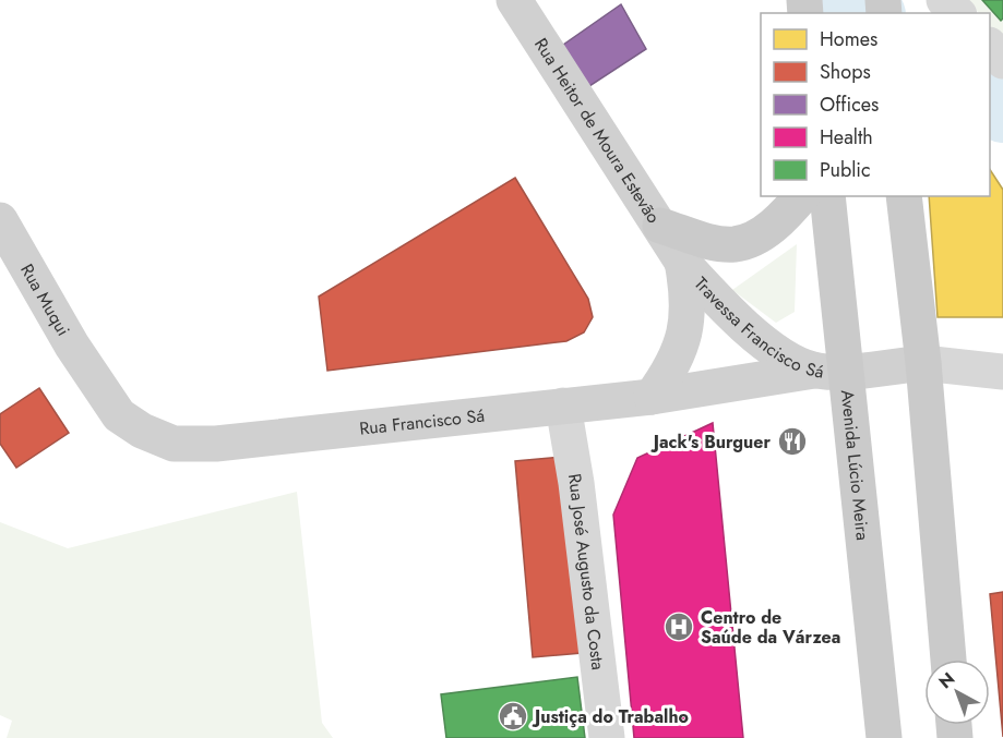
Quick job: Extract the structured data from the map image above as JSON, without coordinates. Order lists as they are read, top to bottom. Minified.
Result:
{"streets":{"main road":["Avenida Lúcio Meira"],"street":["Rua Heitor de Moura Estevão","Rua Muqui","Travessa Francisco Sá","Rua Francisco Sá","Rua José Augusto da Costa"]},"crossings":[["Rua Heitor de Moura Estevão","Travessa Francisco Sá"],["Rua Muqui","Rua Francisco Sá"],["Travessa Francisco Sá","Rua Francisco Sá"],["Travessa Francisco Sá","Avenida Lúcio Meira"],["Rua Francisco Sá","Avenida Lúcio Meira"],["Rua Francisco Sá","Rua José Augusto da Costa"]],"places":{"restaurant":["Jack's Burguer"],"hospital":["Centro de Saúde da Várzea"],"public building":["Justiça do Trabalho"]},"legend":["Homes","Shops","Offices","Health","Public"],"north":"top left"}
